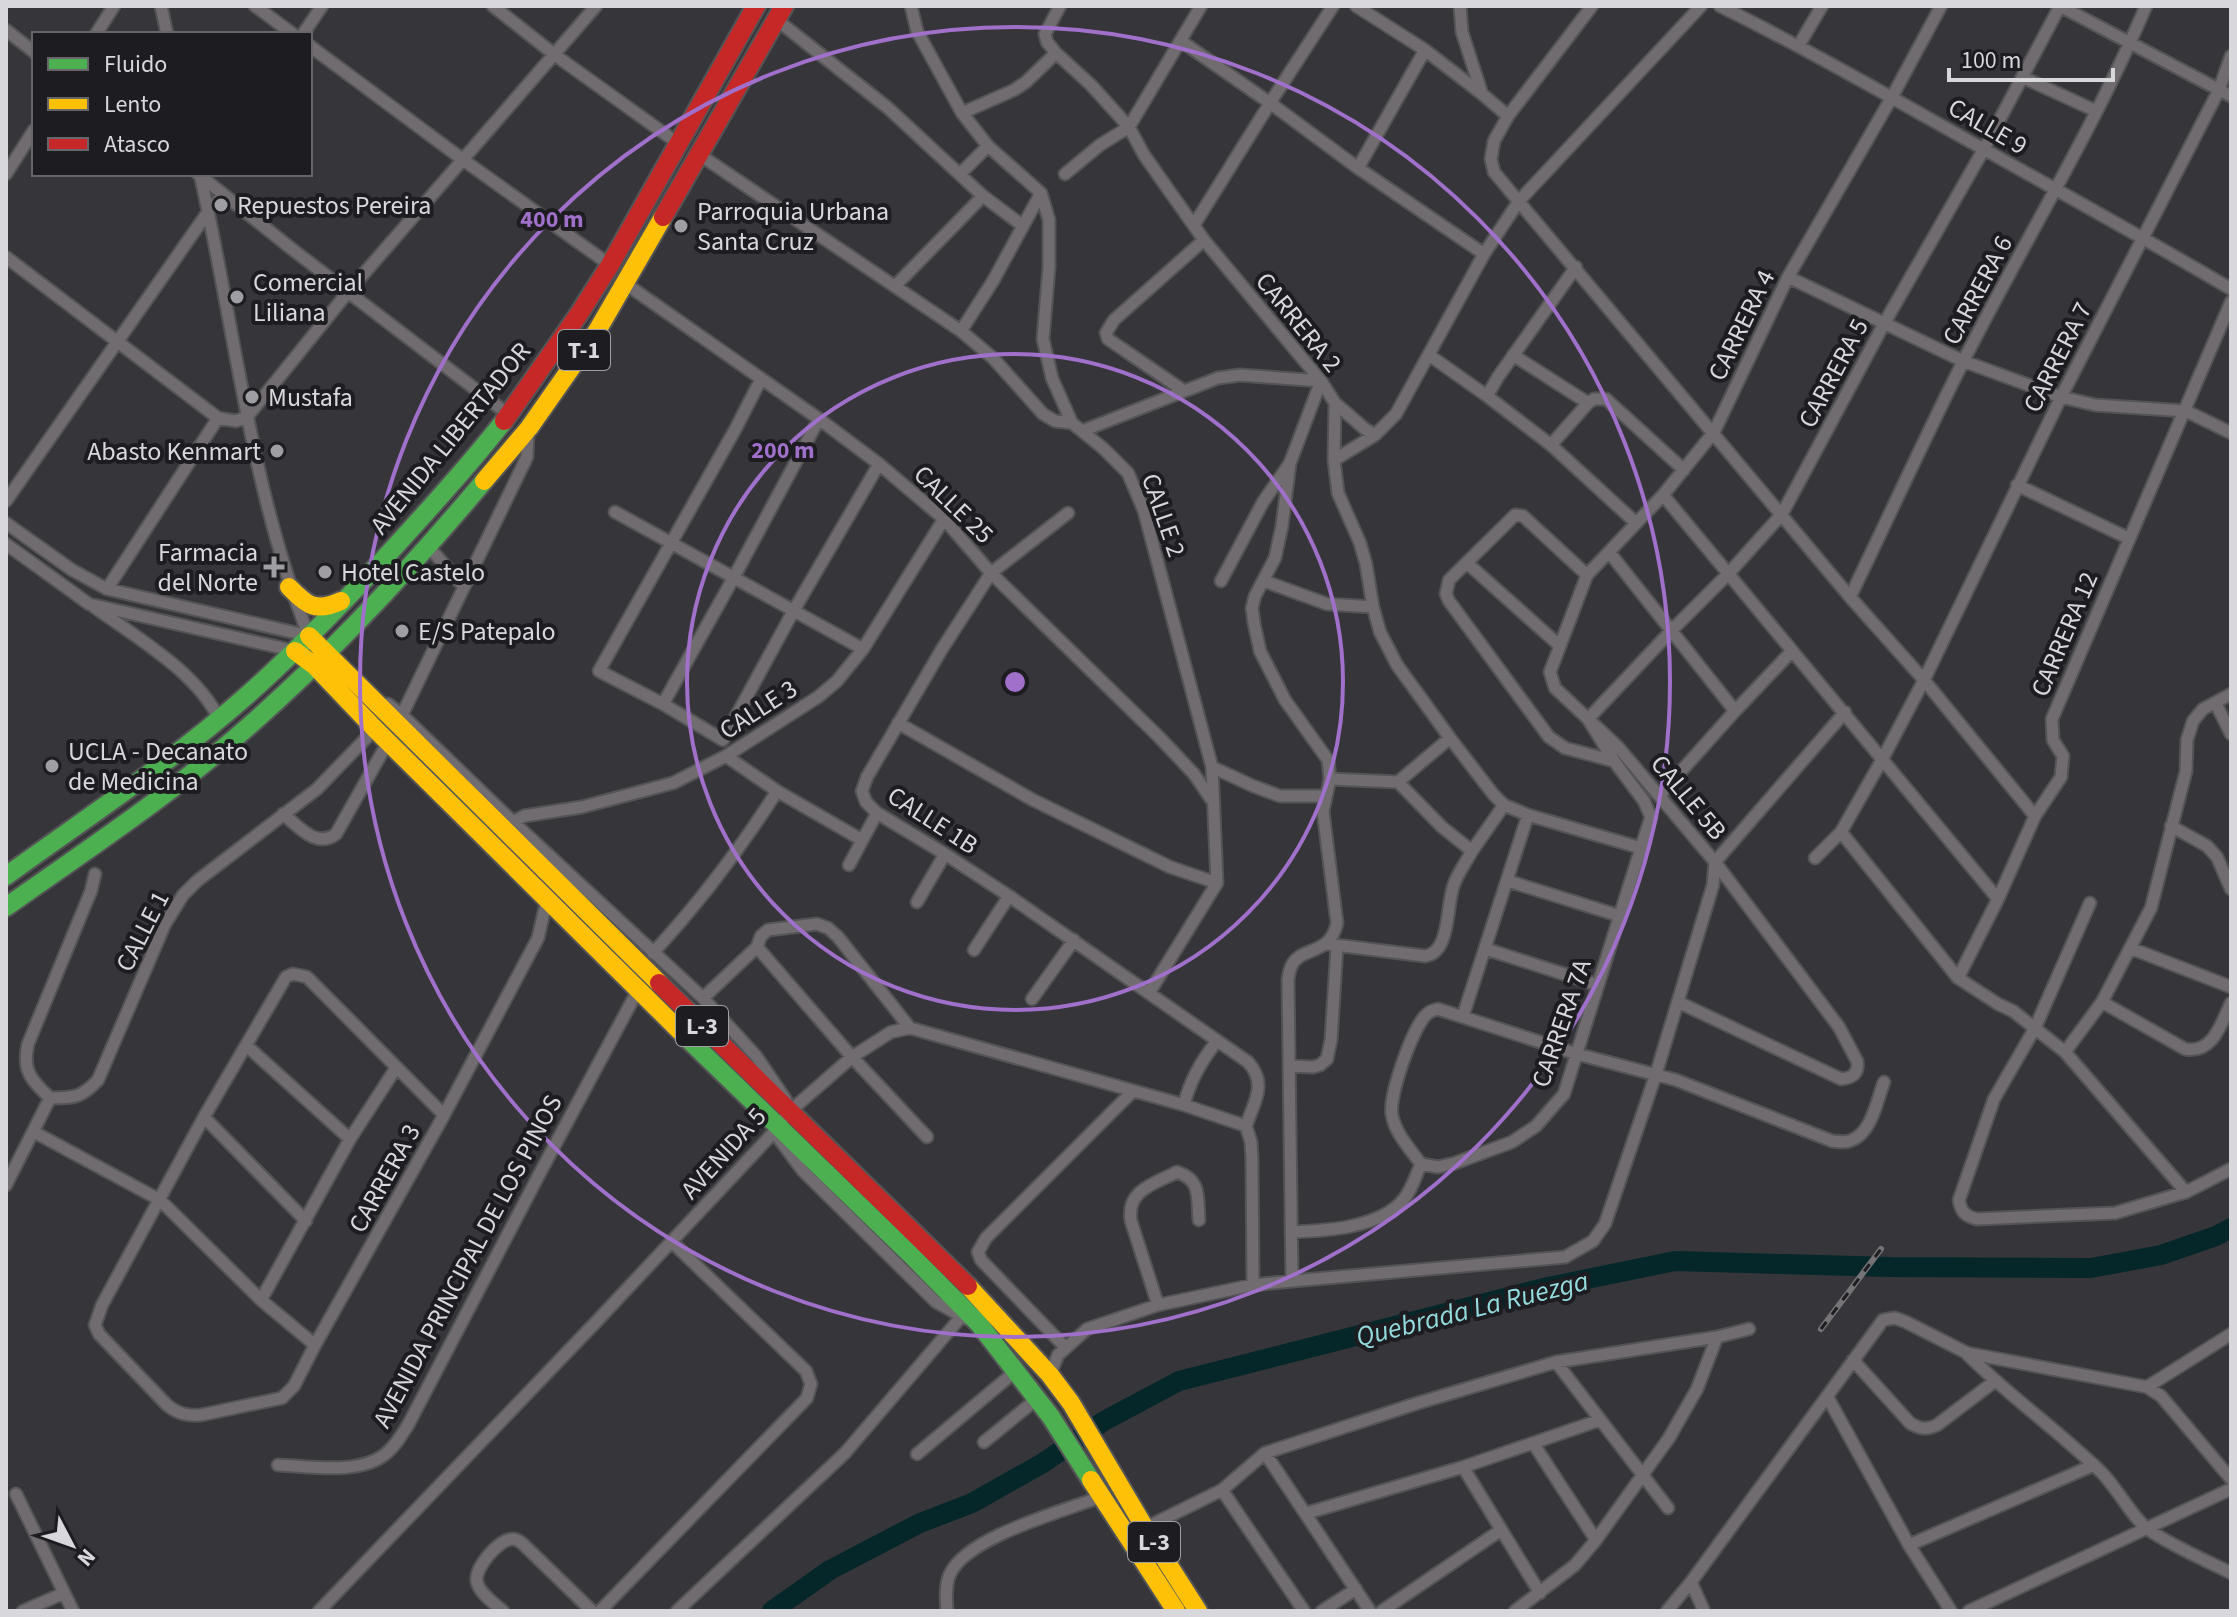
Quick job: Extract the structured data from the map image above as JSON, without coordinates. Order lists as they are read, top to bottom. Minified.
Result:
{"streets":{"main road":["T-1","AVENIDA LIBERTADOR","L-3"],"street":["CALLE 9","CARRERA 6","CARRERA 2","CARRERA 4","CARRERA 7","CARRERA 5","CALLE 25","CALLE 2","CARRERA 12","CALLE 3","CALLE 5B","CALLE 1B","CALLE 1","CARRERA 7A","AVENIDA 5","CARRERA 3","AVENIDA PRINCIPAL DE LOS PINOS"]},"crossings":[["CALLE 9","CARRERA 6"],["CALLE 9","CARRERA 4"],["CALLE 9","CARRERA 7"],["CALLE 9","CARRERA 5"],["CARRERA 2","CARRERA 7A"],["CARRERA 4","CALLE 5B"],["CARRERA 5","CALLE 5B"],["CARRERA 5","CARRERA 7A"],["AVENIDA LIBERTADOR","CALLE 25"],["AVENIDA LIBERTADOR","L-3"],["CALLE 25","CALLE 2"],["CALLE 25","CALLE 3"],["CALLE 25","CALLE 1B"],["CALLE 5B","CARRERA 7A"],["CALLE 1","L-3"],["L-3","AVENIDA 5"],["L-3","CARRERA 3"],["L-3","AVENIDA PRINCIPAL DE LOS PINOS"]],"water":["Quebrada La Ruezga"],"places":{"other":["Repuestos Pereira","Parroquia Urbana Santa Cruz","Comercial Liliana","Mustafa","Abasto Kenmart","Hotel Castelo","E/S Patepalo","UCLA - Decanato de Medicina"],"health":["Farmacia del Norte"]},"legend":["Fluido","Lento","Atasco"],"scale_bar":"100 m","north":"bottom right","rings":["400 m","200 m"]}
